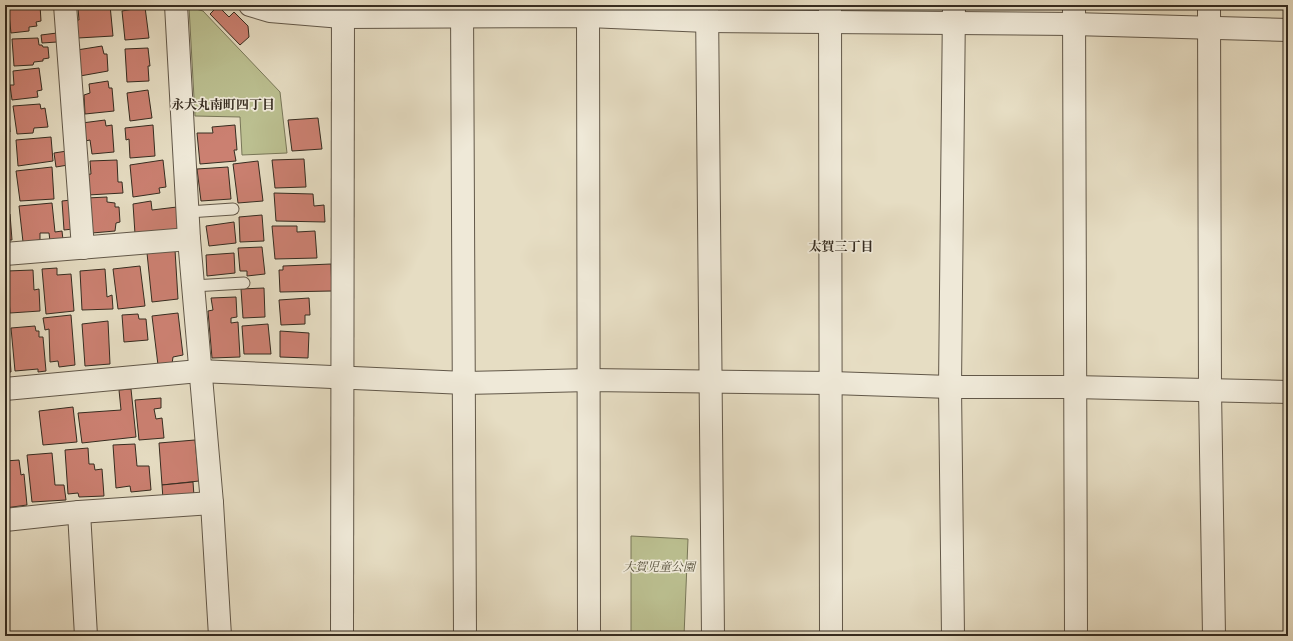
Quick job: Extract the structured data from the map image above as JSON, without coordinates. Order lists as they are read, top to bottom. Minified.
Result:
{"districts":["永犬丸南町四丁目","太賀三丁目"],"parks":["大賀児童公園"]}
